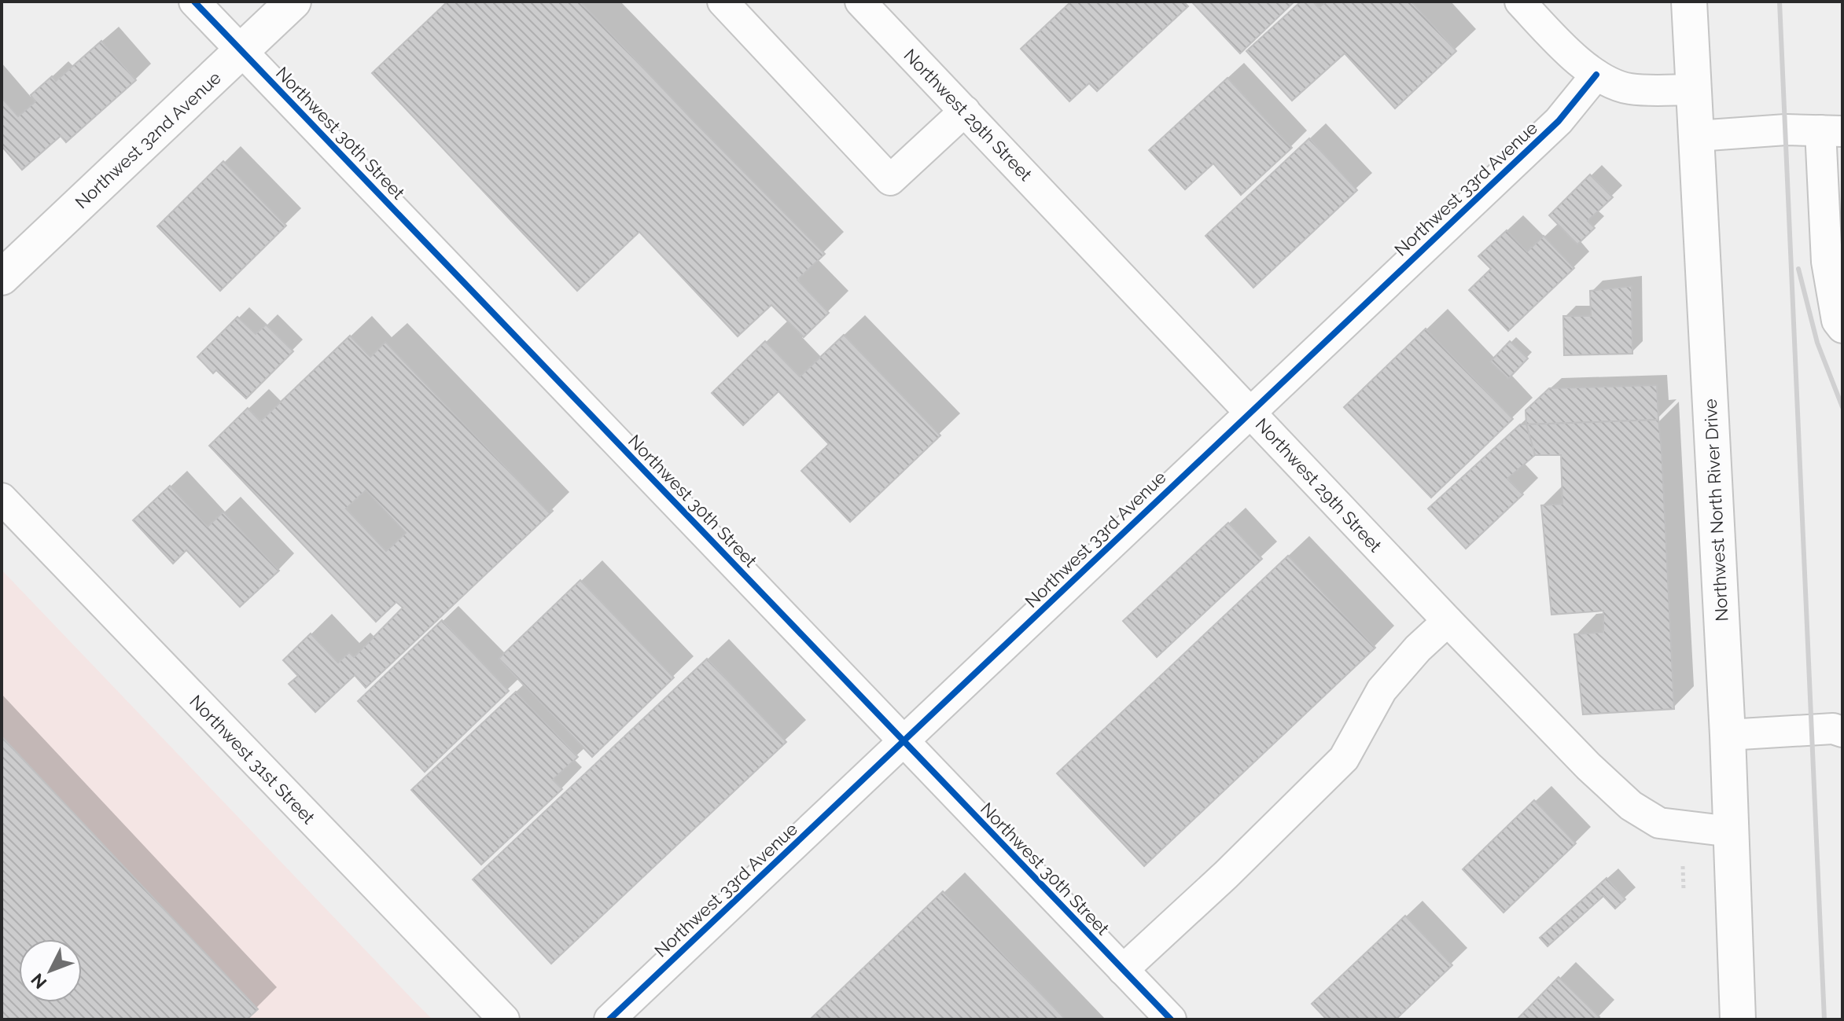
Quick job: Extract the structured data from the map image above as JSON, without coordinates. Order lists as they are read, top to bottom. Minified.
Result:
{"streets":{"main road":["Northwest 32nd Avenue","Northwest North River Drive"],"street":["Northwest 29th Street","Northwest 30th Street","Northwest 33rd Avenue","Northwest 31st Street"]},"crossings":[["Northwest 29th Street","Northwest 33rd Avenue"],["Northwest 29th Street","Northwest North River Drive"],["Northwest 30th Street","Northwest 32nd Avenue"],["Northwest 30th Street","Northwest 33rd Avenue"]],"north":"bottom left"}
